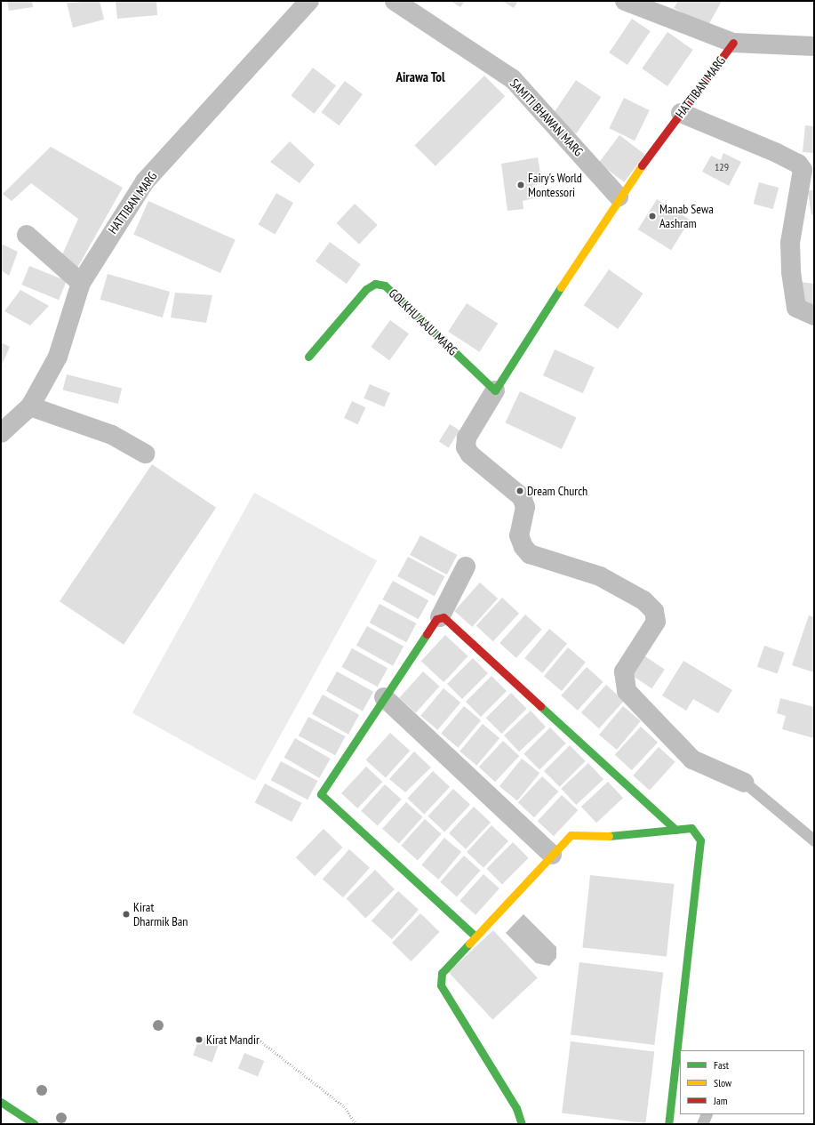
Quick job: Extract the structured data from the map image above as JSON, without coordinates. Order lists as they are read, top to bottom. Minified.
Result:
{"streets":{"street":["HATTIBAN MARG","SAMITI BHAWAN MARG","GOLKHU AAJU MARG"]},"crossings":[["HATTIBAN MARG","SAMITI BHAWAN MARG"]],"districts":["Airawa Tol"],"places":["Fairy's World Montessori","Manab Sewa Aashram","Dream Church","Kirat Dharmik Ban","Kirat Mandir"],"house_numbers":["129"],"legend":["Fast","Slow","Jam"]}
